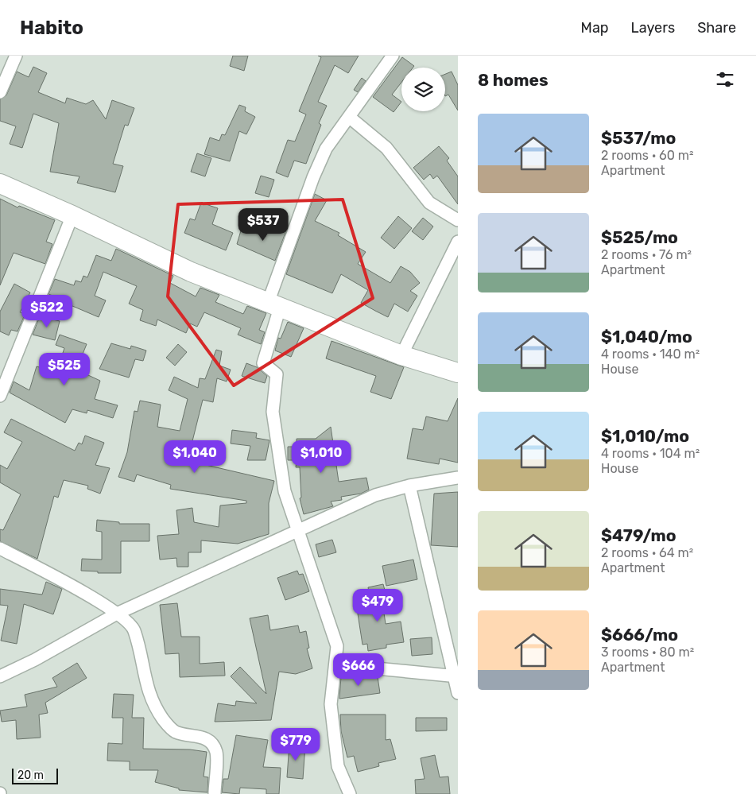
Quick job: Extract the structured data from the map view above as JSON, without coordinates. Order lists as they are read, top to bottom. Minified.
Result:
{"scale_bar":"20 m","page":{"header":"Habito","nav":["Map","Layers","Share"],"heading":"8 homes","list":[{"name":"$537/mo","note":"2 rooms · 60 m² · Apartment"},{"name":"$525/mo","note":"2 rooms · 76 m² · Apartment"},{"name":"$1,040/mo","note":"4 rooms · 140 m² · House"},{"name":"$1,010/mo","note":"4 rooms · 104 m² · House"},{"name":"$479/mo","note":"2 rooms · 64 m² · Apartment"},{"name":"$666/mo","note":"3 rooms · 80 m² · Apartment"}],"price":["$537","$522","$525","$1,040","$1,010","$479","$666","$779"],"scale":"20 m"}}
